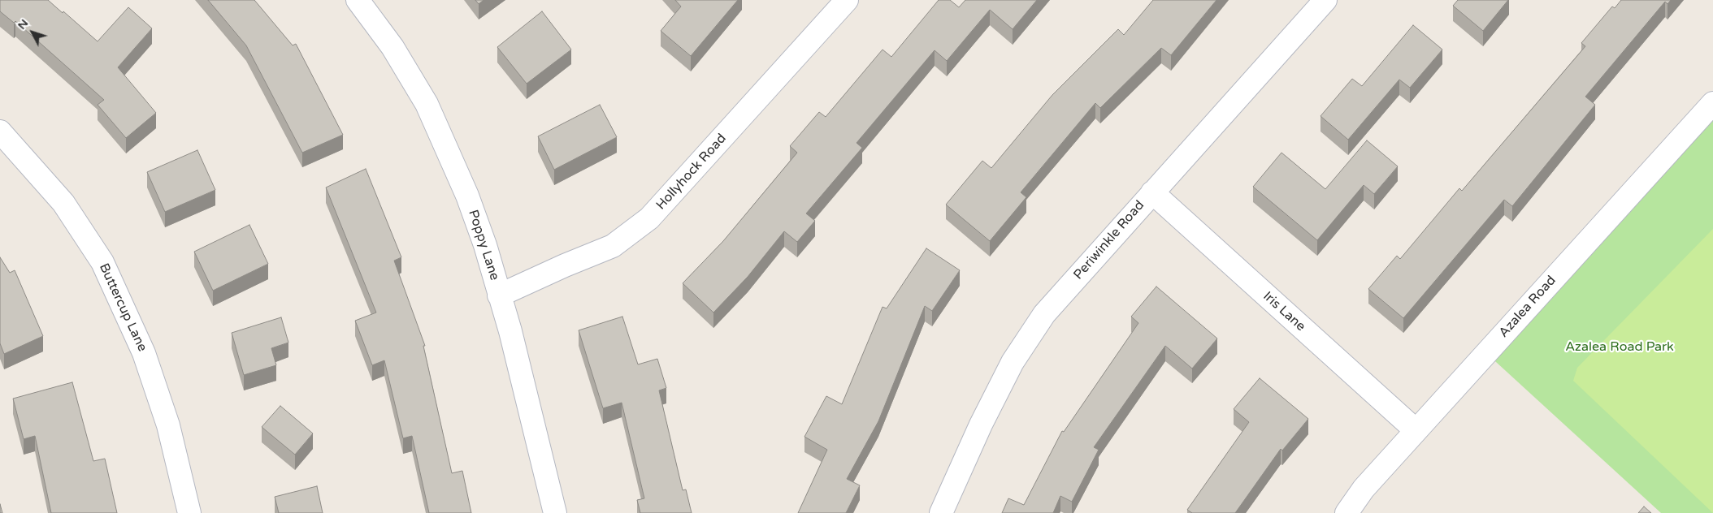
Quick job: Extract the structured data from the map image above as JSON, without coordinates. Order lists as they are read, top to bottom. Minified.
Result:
{"streets":{"street":["Hollyhock Road","Periwinkle Road","Poppy Lane","Azalea Road","Buttercup Lane","Iris Lane"]},"crossings":[["Hollyhock Road","Poppy Lane"],["Periwinkle Road","Iris Lane"],["Azalea Road","Iris Lane"]],"parks":["Azalea Road Park"],"north":"top left"}
